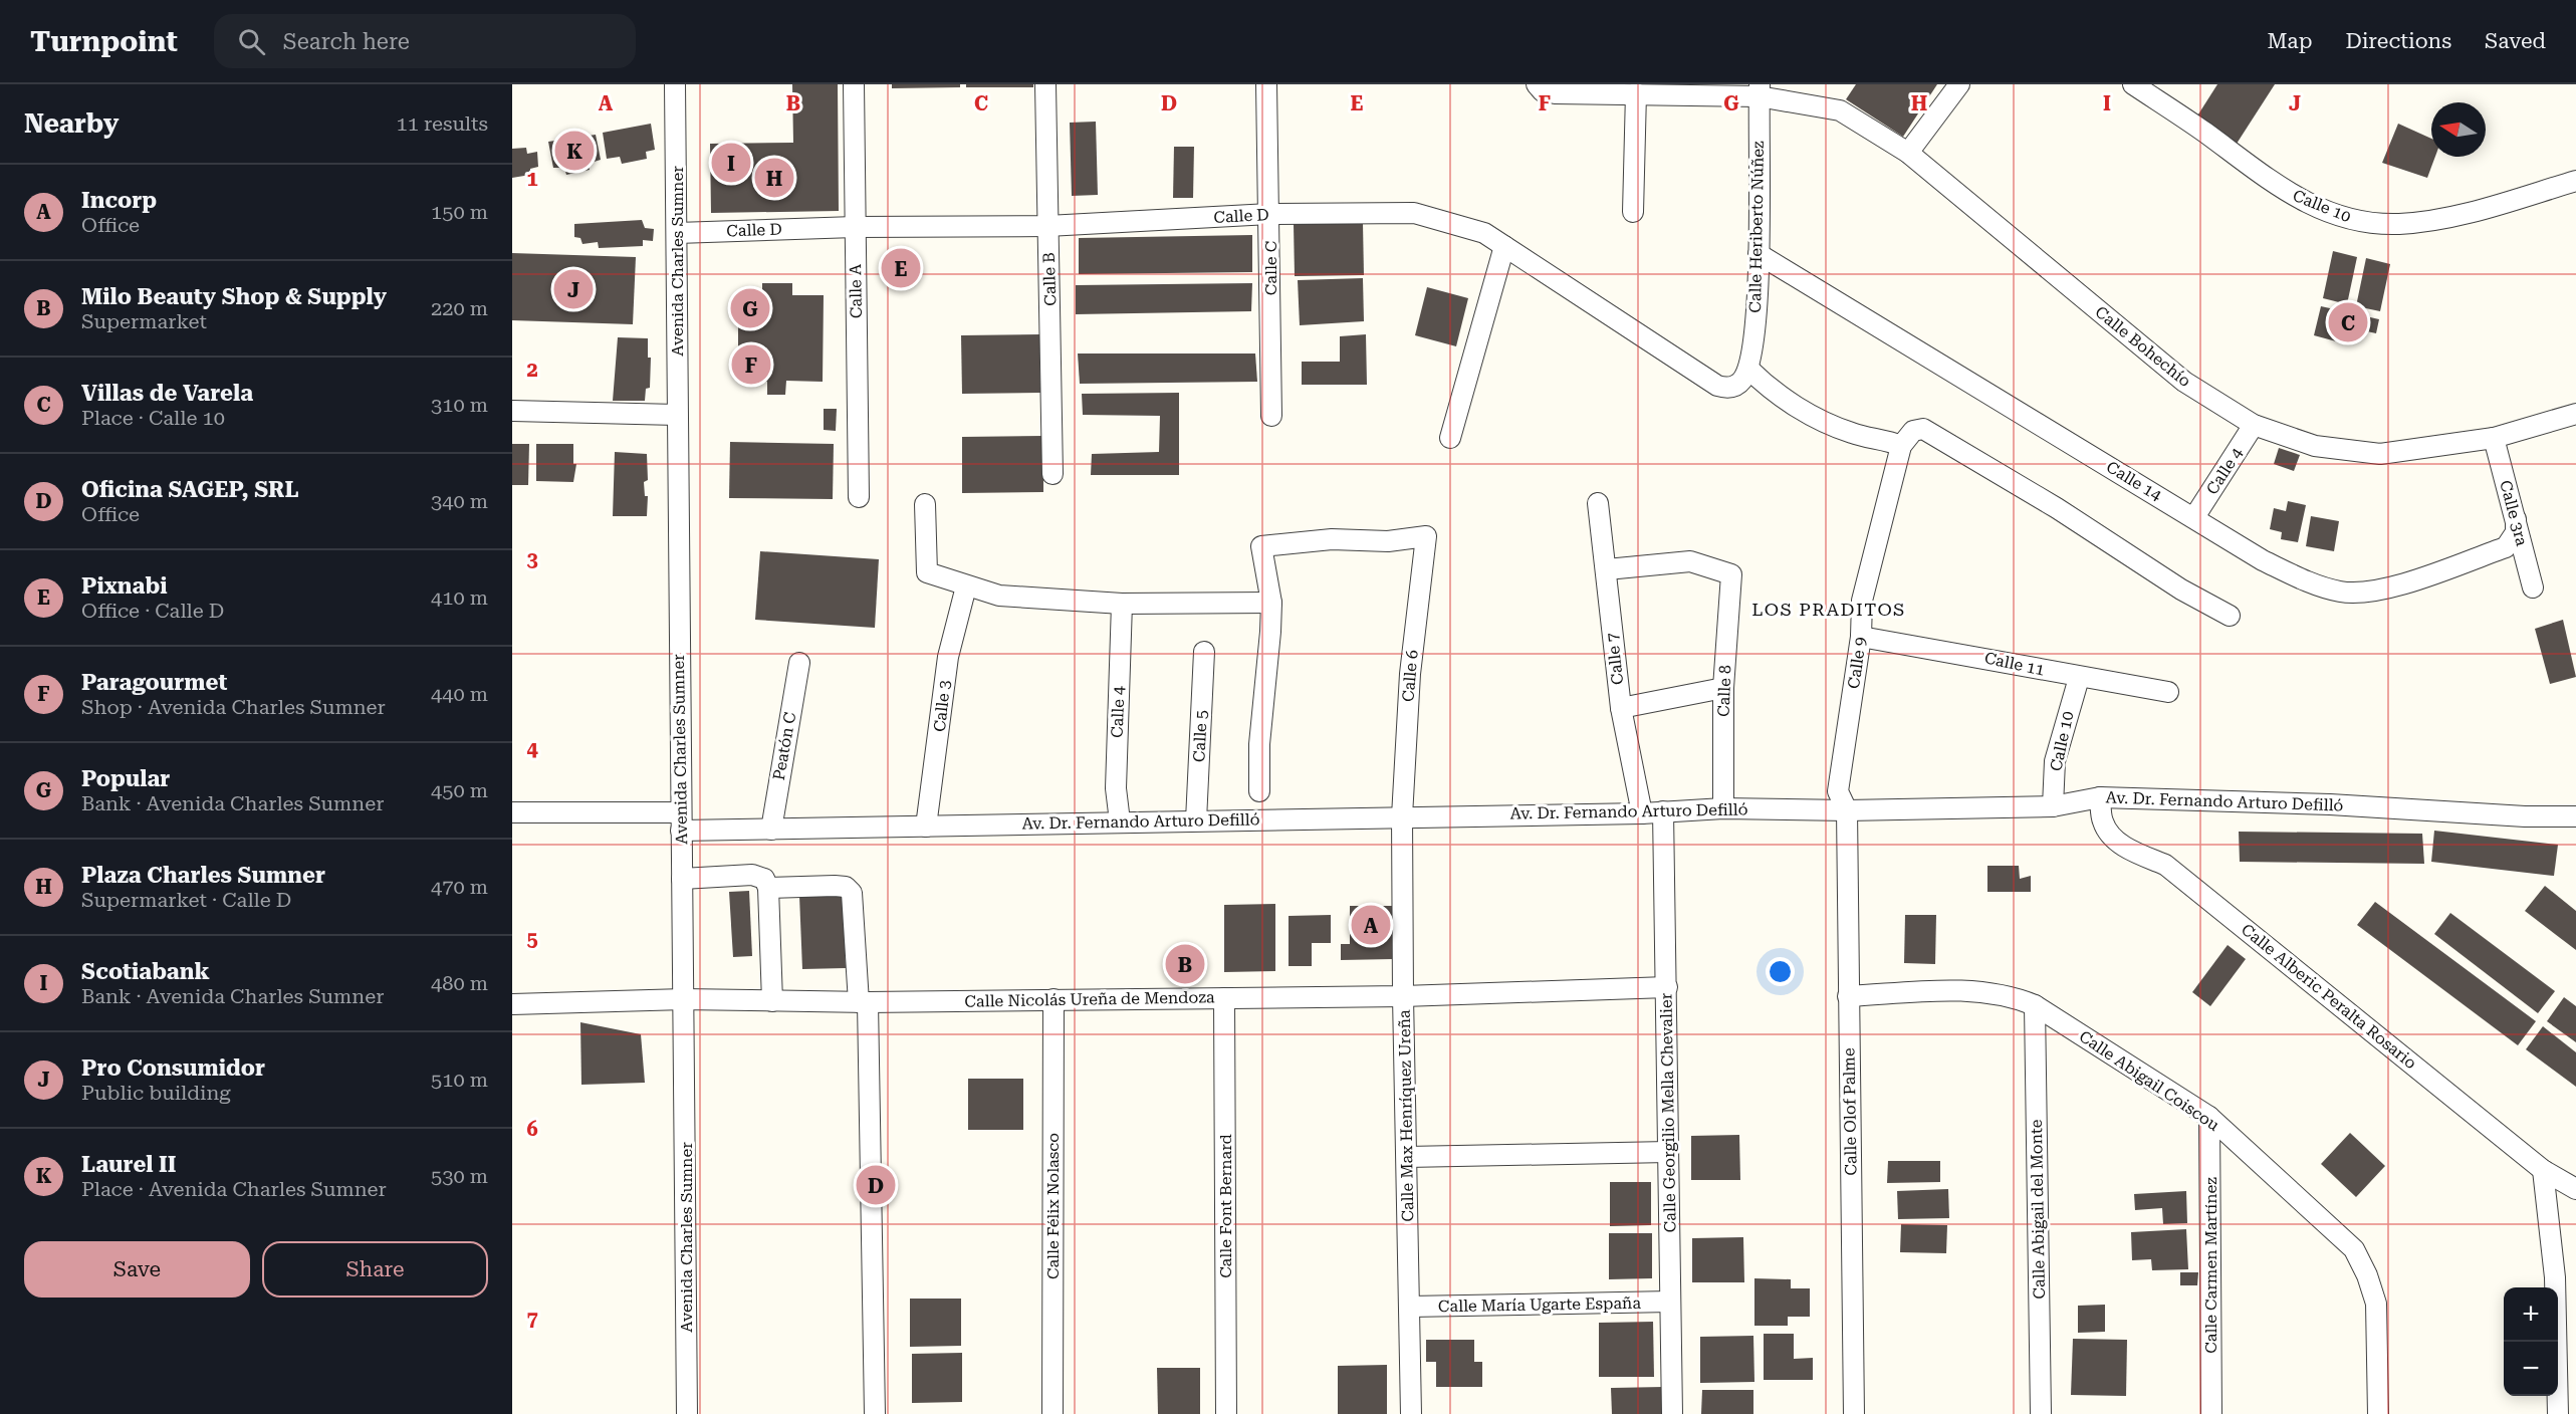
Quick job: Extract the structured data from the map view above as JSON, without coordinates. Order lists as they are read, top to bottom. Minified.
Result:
{"streets":{"street":["Calle 10","Calle D","Calle Heriberto Núñez","Avenida Charles Sumner","Calle C","Calle B","Calle A","Calle Bohechío","Calle 4","Calle 14","Calle 3ra","Calle 7","Calle 9","Calle 11","Calle 6","Calle 8","Calle 3","Calle 5","Peatón C","Av. Dr. Fernando Arturo Defilló","Calle Alberic Peralta Rosario","Calle Nicolás Ureña de Mendoza","Calle Abigail Coiscou","Calle Olof Palme","Calle Georgilio Mella Chevalier","Calle Max Henríquez Ureña","Calle Félix Nolasco","Calle Font Bernard","Calle Abigail del Monte","Calle Carmen Martínez","Calle María Ugarte España"]},"crossings":[["Calle 10","Calle 11"],["Calle 10","Av. Dr. Fernando Arturo Defilló"],["Calle D","Calle Heriberto Núñez"],["Calle D","Avenida Charles Sumner"],["Calle D","Calle C"],["Calle D","Calle B"],["Calle D","Calle A"],["Calle Heriberto Núñez","Calle Bohechío"],["Calle Heriberto Núñez","Calle 14"],["Avenida Charles Sumner","Av. Dr. Fernando Arturo Defilló"],["Avenida Charles Sumner","Calle Nicolás Ureña de Mendoza"],["Calle Bohechío","Calle 4"],["Calle Bohechío","Calle 3ra"],["Calle 4","Calle 14"],["Calle 4","Av. Dr. Fernando Arturo Defilló"],["Calle 14","Calle 3ra"],["Calle 7","Calle 8"],["Calle 7","Av. Dr. Fernando Arturo Defilló"],["Calle 9","Calle 11"],["Calle 9","Av. Dr. Fernando Arturo Defilló"],["Calle 9","Calle Olof Palme"],["Calle 6","Av. Dr. Fernando Arturo Defilló"],["Calle 6","Calle Max Henríquez Ureña"],["Calle 8","Av. Dr. Fernando Arturo Defilló"],["Calle 3","Av. Dr. Fernando Arturo Defilló"],["Calle 5","Av. Dr. Fernando Arturo Defilló"],["Peatón C","Av. Dr. Fernando Arturo Defilló"],["Av. Dr. Fernando Arturo Defilló","Calle Alberic Peralta Rosario"],["Av. Dr. Fernando Arturo Defilló","Calle Olof Palme"],["Av. Dr. Fernando Arturo Defilló","Calle Georgilio Mella Chevalier"],["Av. Dr. Fernando Arturo Defilló","Calle Max Henríquez Ureña"],["Calle Nicolás Ureña de Mendoza","Calle Georgilio Mella Chevalier"],["Calle Nicolás Ureña de Mendoza","Calle Max Henríquez Ureña"],["Calle Nicolás Ureña de Mendoza","Calle Félix Nolasco"],["Calle Nicolás Ureña de Mendoza","Calle Font Bernard"],["Calle Abigail Coiscou","Calle Olof Palme"],["Calle Abigail Coiscou","Calle Abigail del Monte"],["Calle Abigail Coiscou","Calle Carmen Martínez"],["Calle Georgilio Mella Chevalier","Calle María Ugarte España"],["Calle Max Henríquez Ureña","Calle María Ugarte España"]],"districts":["LOS PRADITOS"],"north":"left","page":{"header":"Turnpoint","search":"Search here","nav":["Map","Directions","Saved"],"heading":["Nearby","11 results"],"pins":["K","I","H","E","J","G","C","F","A","B","D"],"list":[{"mark":"A","name":"Incorp","note":"Office","value":"150 m"},{"mark":"B","name":"Milo Beauty Shop & Supply","note":"Supermarket","value":"220 m"},{"mark":"C","name":"Villas de Varela","note":"Place · Calle 10","value":"310 m"},{"mark":"D","name":"Oficina SAGEP, SRL","note":"Office","value":"340 m"},{"mark":"E","name":"Pixnabi","note":"Office · Calle D","value":"410 m"},{"mark":"F","name":"Paragourmet","note":"Shop · Avenida Charles Sumner","value":"440 m"},{"mark":"G","name":"Popular","note":"Bank · Avenida Charles Sumner","value":"450 m"},{"mark":"H","name":"Plaza Charles Sumner","note":"Supermarket · Calle D","value":"470 m"},{"mark":"I","name":"Scotiabank","note":"Bank · Avenida Charles Sumner","value":"480 m"},{"mark":"J","name":"Pro Consumidor","note":"Public building","value":"510 m"},{"mark":"K","name":"Laurel II","note":"Place · Avenida Charles Sumner","value":"530 m"}],"buttons":["Save","Share"],"map_buttons":["+","−"]},"grid":{"columns":["A","B","C","D","E","F","G","H","I","J"],"rows":["1","2","3","4","5","6","7"]}}
